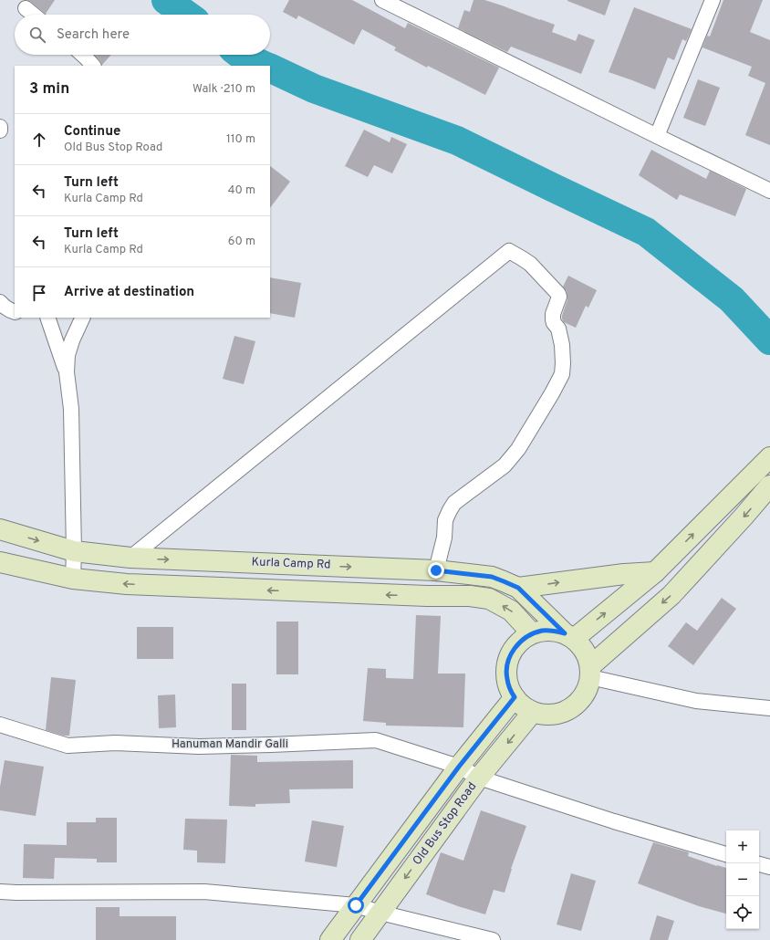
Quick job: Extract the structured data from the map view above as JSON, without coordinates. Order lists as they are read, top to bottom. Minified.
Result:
{"streets":{"main road":["Kurla Camp Rd","Old Bus Stop Road"],"street":["Hanuman Mandir Galli"]},"crossings":[["Kurla Camp Rd","Old Bus Stop Road"],["Hanuman Mandir Galli","Old Bus Stop Road"]],"page":{"search":"Search here","heading":["3 min","Walk · 210 m"],"list":[["Continue","Old Bus Stop Road","110 m"],["Turn left","Kurla Camp Rd","40 m"],["Turn left","Kurla Camp Rd","60 m"],"Arrive at destination"],"map_buttons":["+","−"]}}
